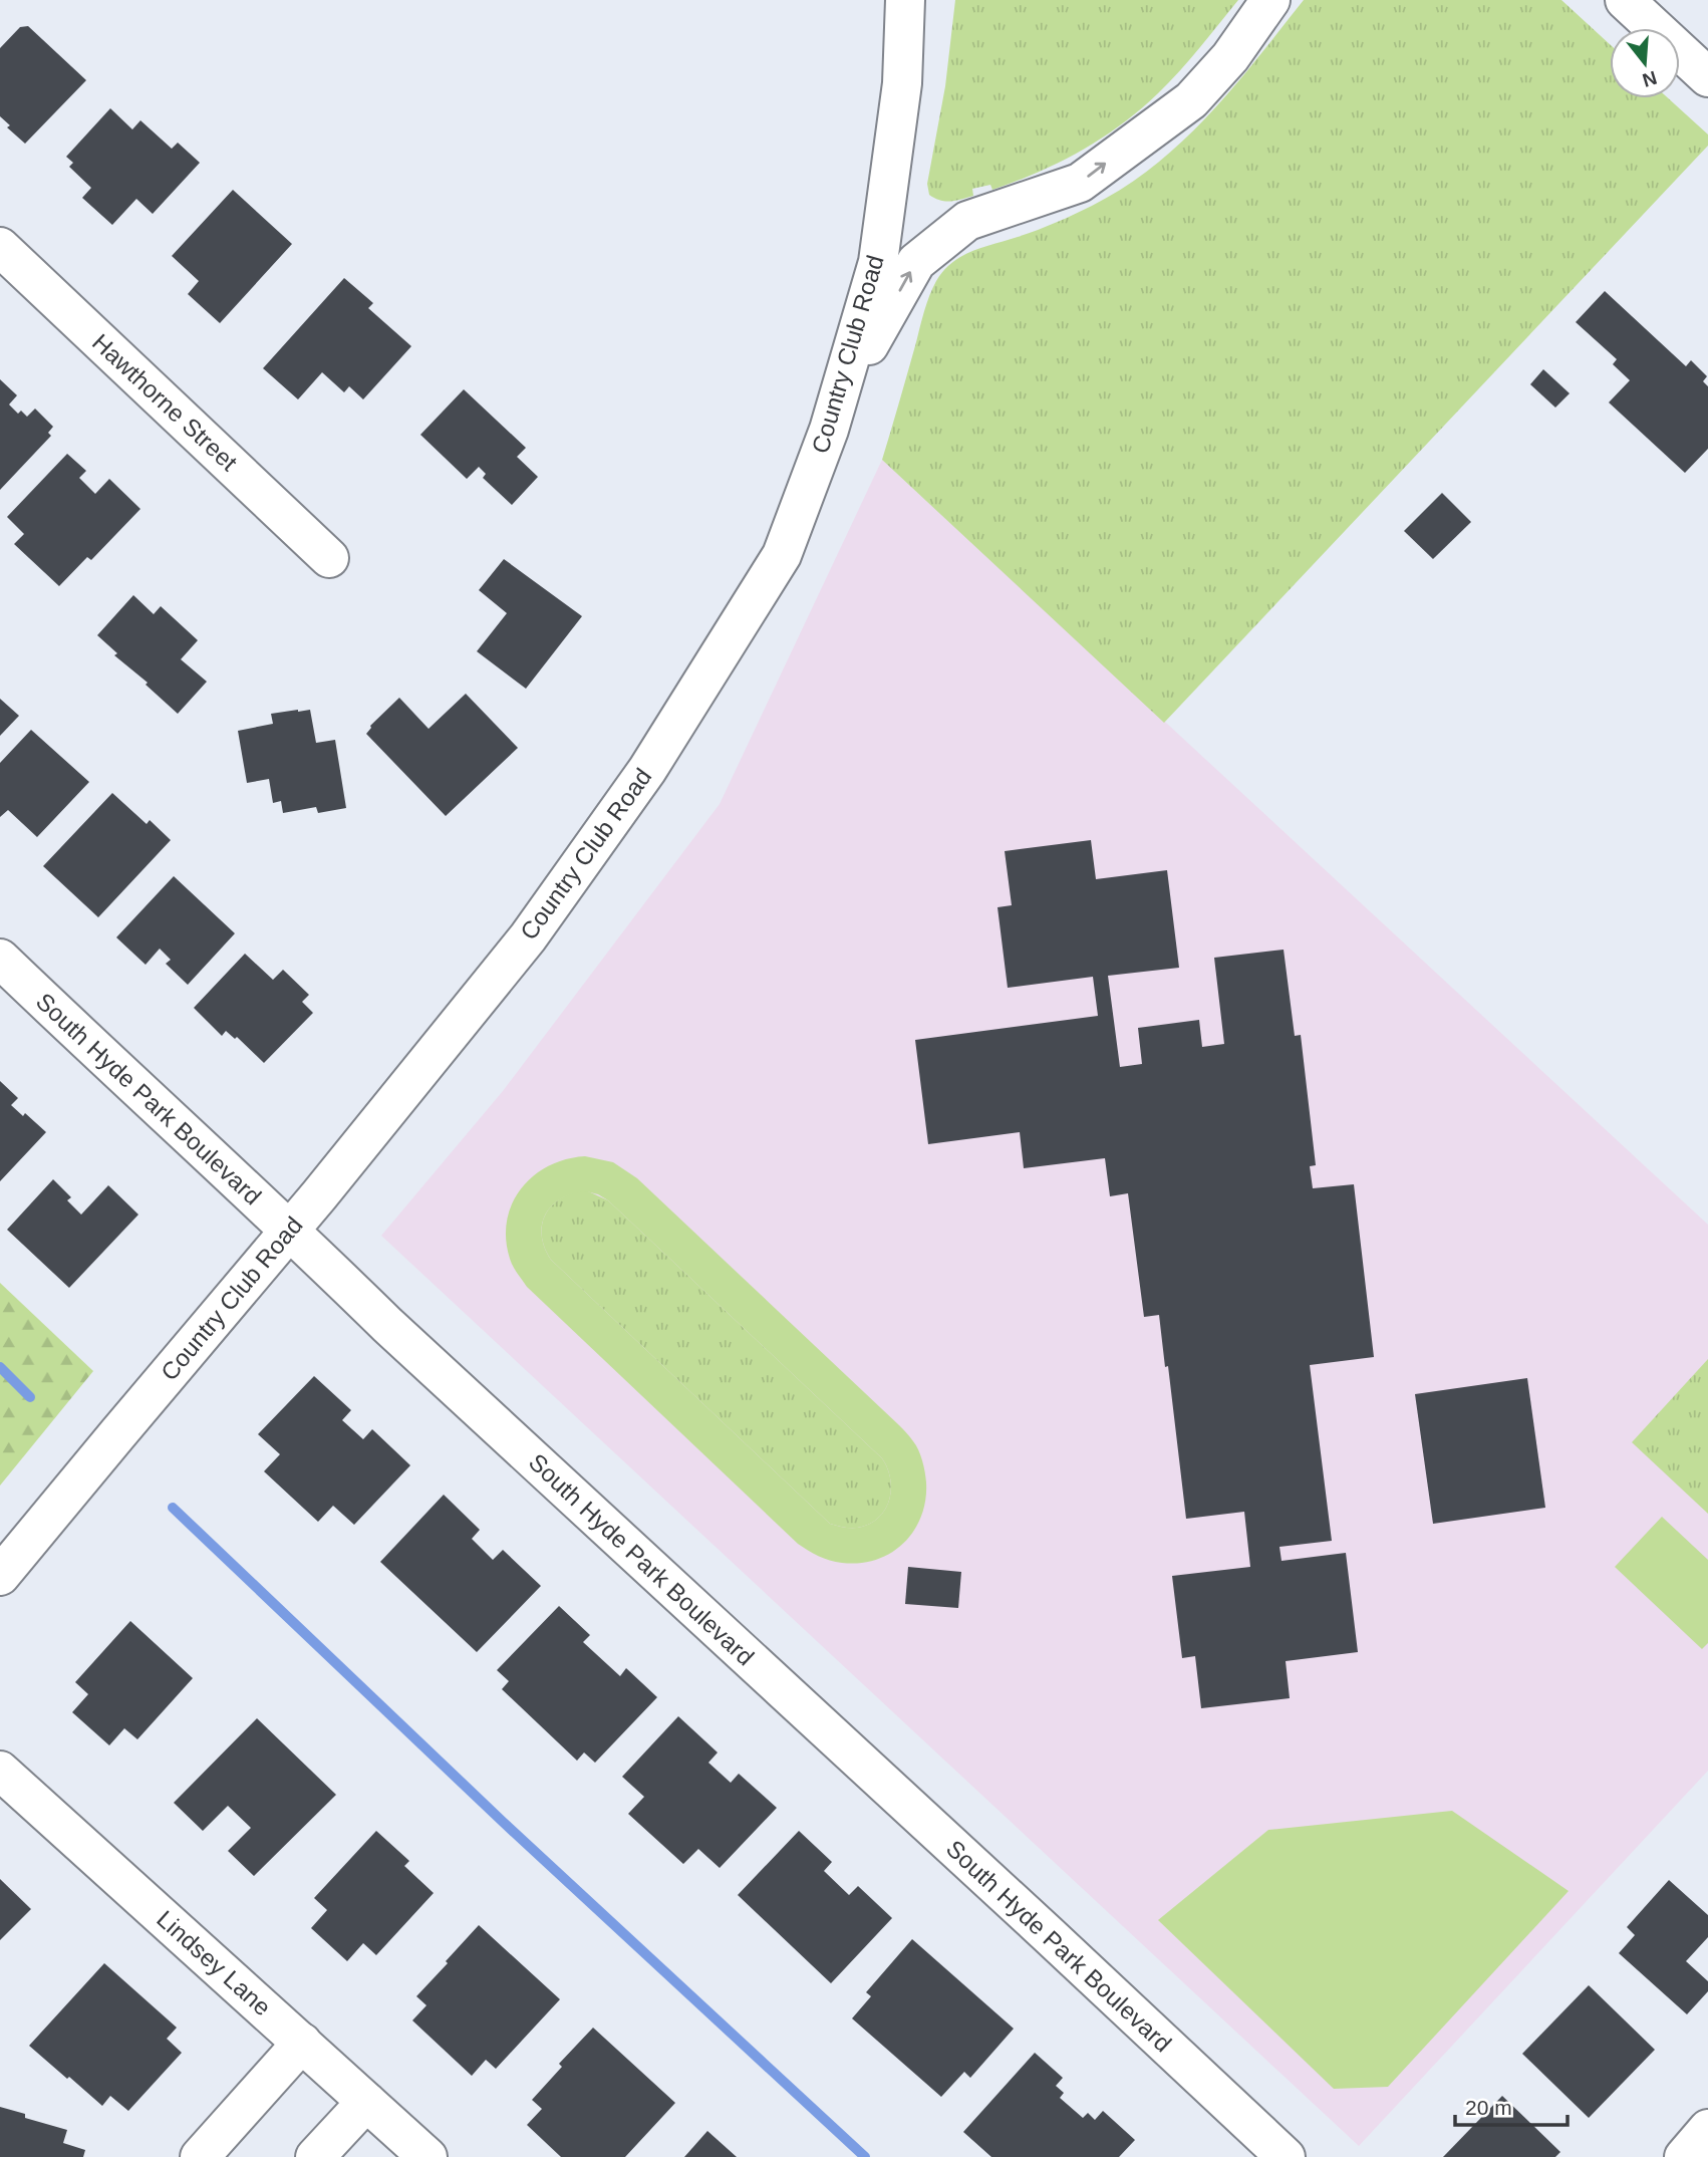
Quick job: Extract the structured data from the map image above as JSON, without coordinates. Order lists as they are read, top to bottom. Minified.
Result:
{"streets":{"street":["Country Club Road","Hawthorne Street","South Hyde Park Boulevard","Lindsey Lane"]},"crossings":[["Country Club Road","South Hyde Park Boulevard"]],"scale_bar":"20 m","north":"bottom"}
